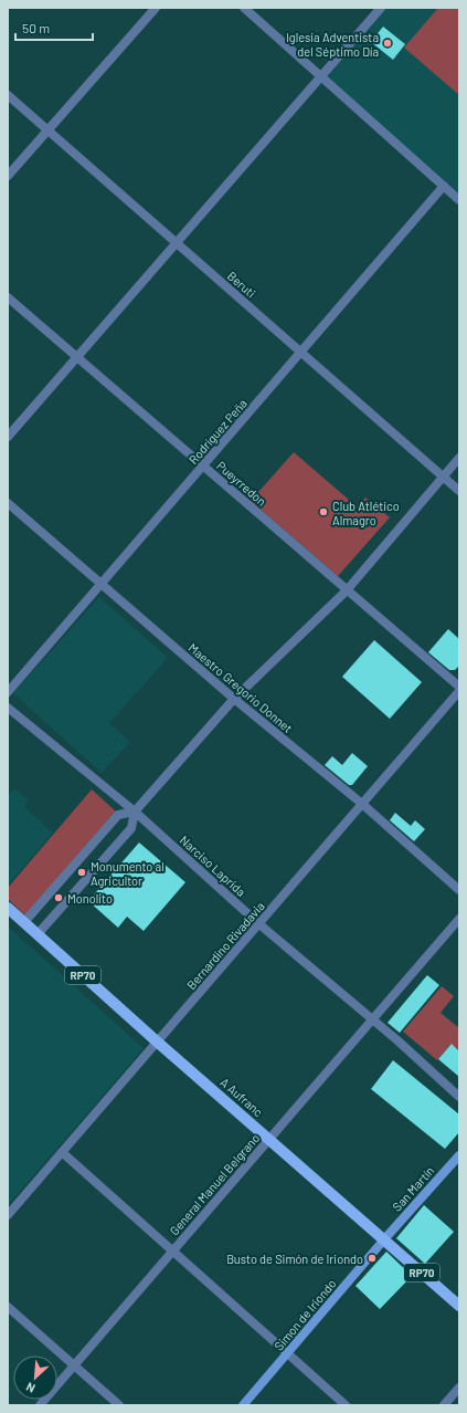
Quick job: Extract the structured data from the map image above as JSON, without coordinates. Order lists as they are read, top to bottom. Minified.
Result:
{"streets":{"main road":["RP70","A Aufranc","San Martín","Simon de Iriondo"],"street":["Beruti","Rodríguez Peña","Pueyrredon","Maestro Gregorio Donnet","Narciso Laprida","Bernardino Rivadavia","General Manuel Belgrano"]},"crossings":[["Beruti","Rodríguez Peña"],["Rodríguez Peña","Pueyrredon"],["Rodríguez Peña","Maestro Gregorio Donnet"],["Maestro Gregorio Donnet","Bernardino Rivadavia"],["Narciso Laprida","Bernardino Rivadavia"],["Narciso Laprida","General Manuel Belgrano"],["Bernardino Rivadavia","A Aufranc"],["A Aufranc","General Manuel Belgrano"],["A Aufranc","San Martín"],["A Aufranc","Simon de Iriondo"],["San Martín","Simon de Iriondo"]],"places":["Iglesia Adventista del Séptimo Día","Club Atlético Almagro","Monumento al Agricultor","Monolito","Busto de Simón de Iriondo"],"scale_bar":"50 m","north":"bottom left"}
